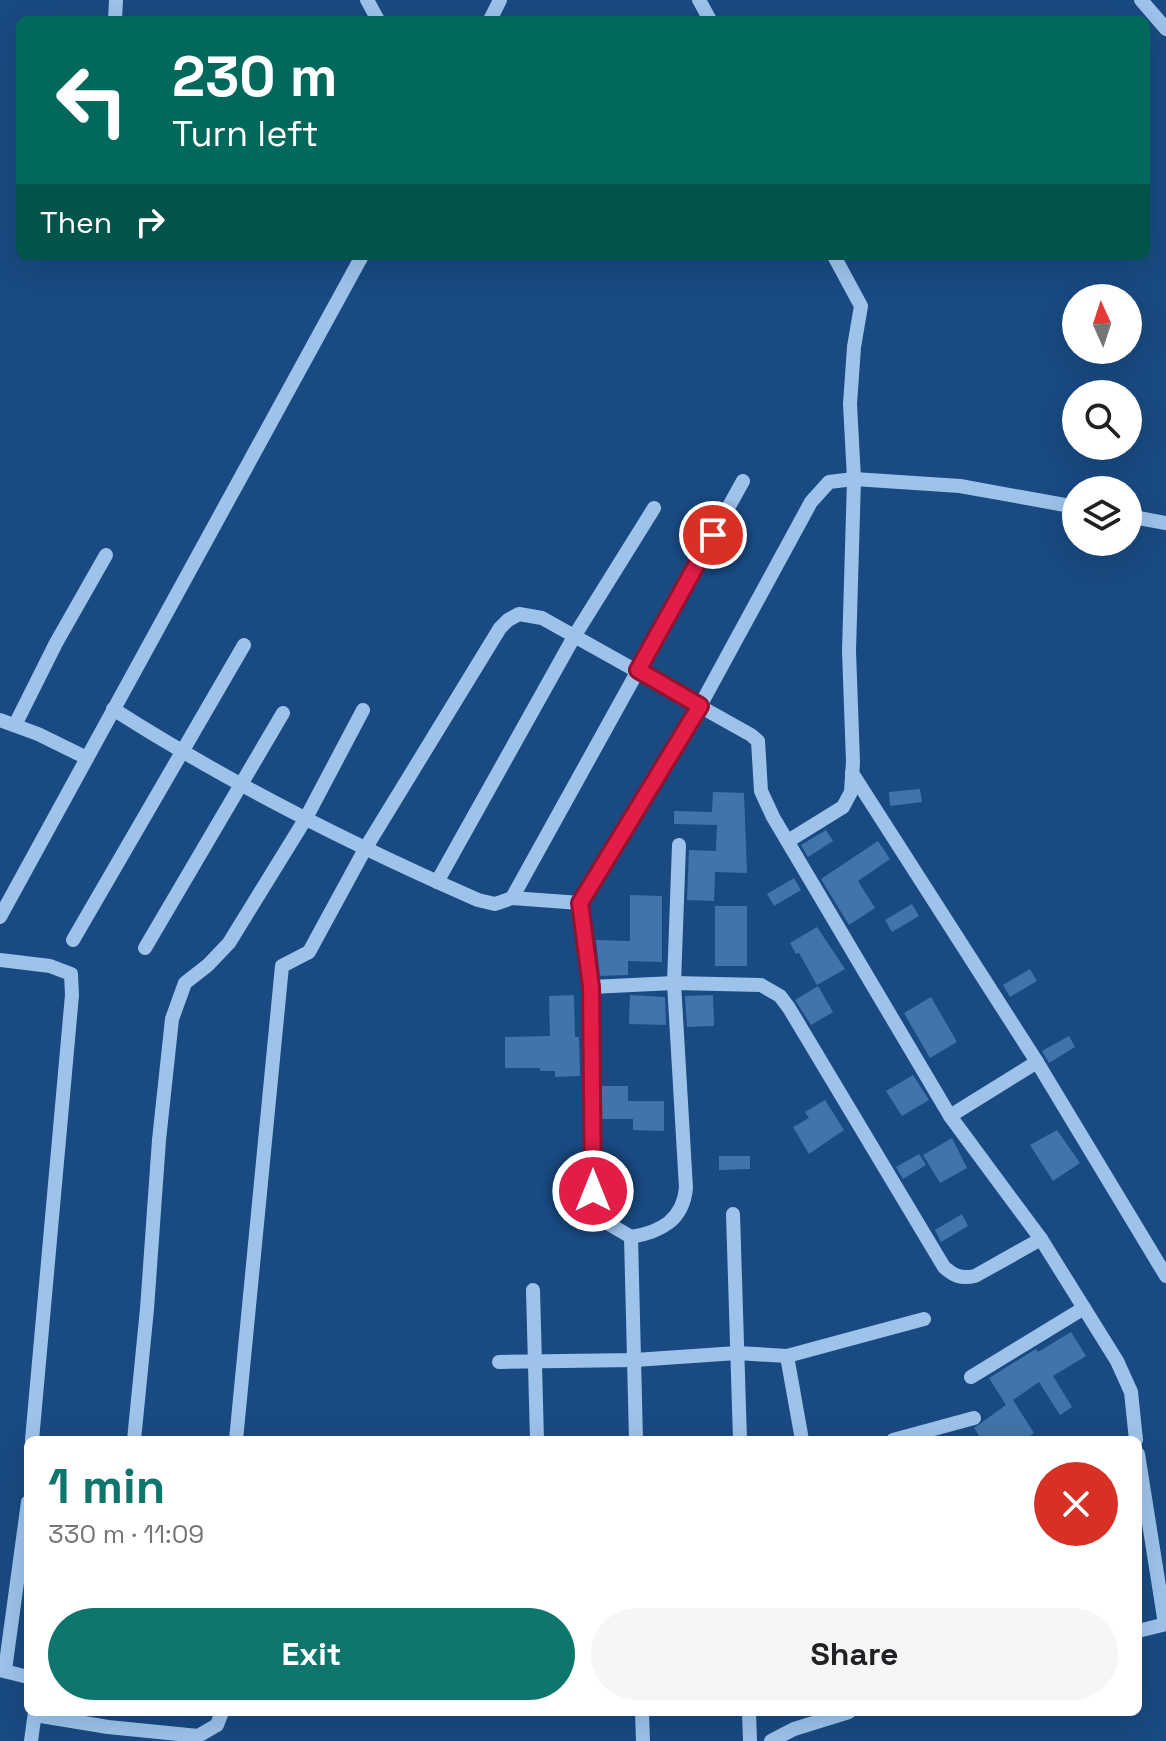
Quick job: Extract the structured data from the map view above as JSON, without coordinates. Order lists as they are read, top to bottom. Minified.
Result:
{"north":"top","page":{"turn":["230 m","Turn left"],"then":"Then","heading":["1 min","330 m · 11:09"],"buttons":["Exit","Share"]}}
